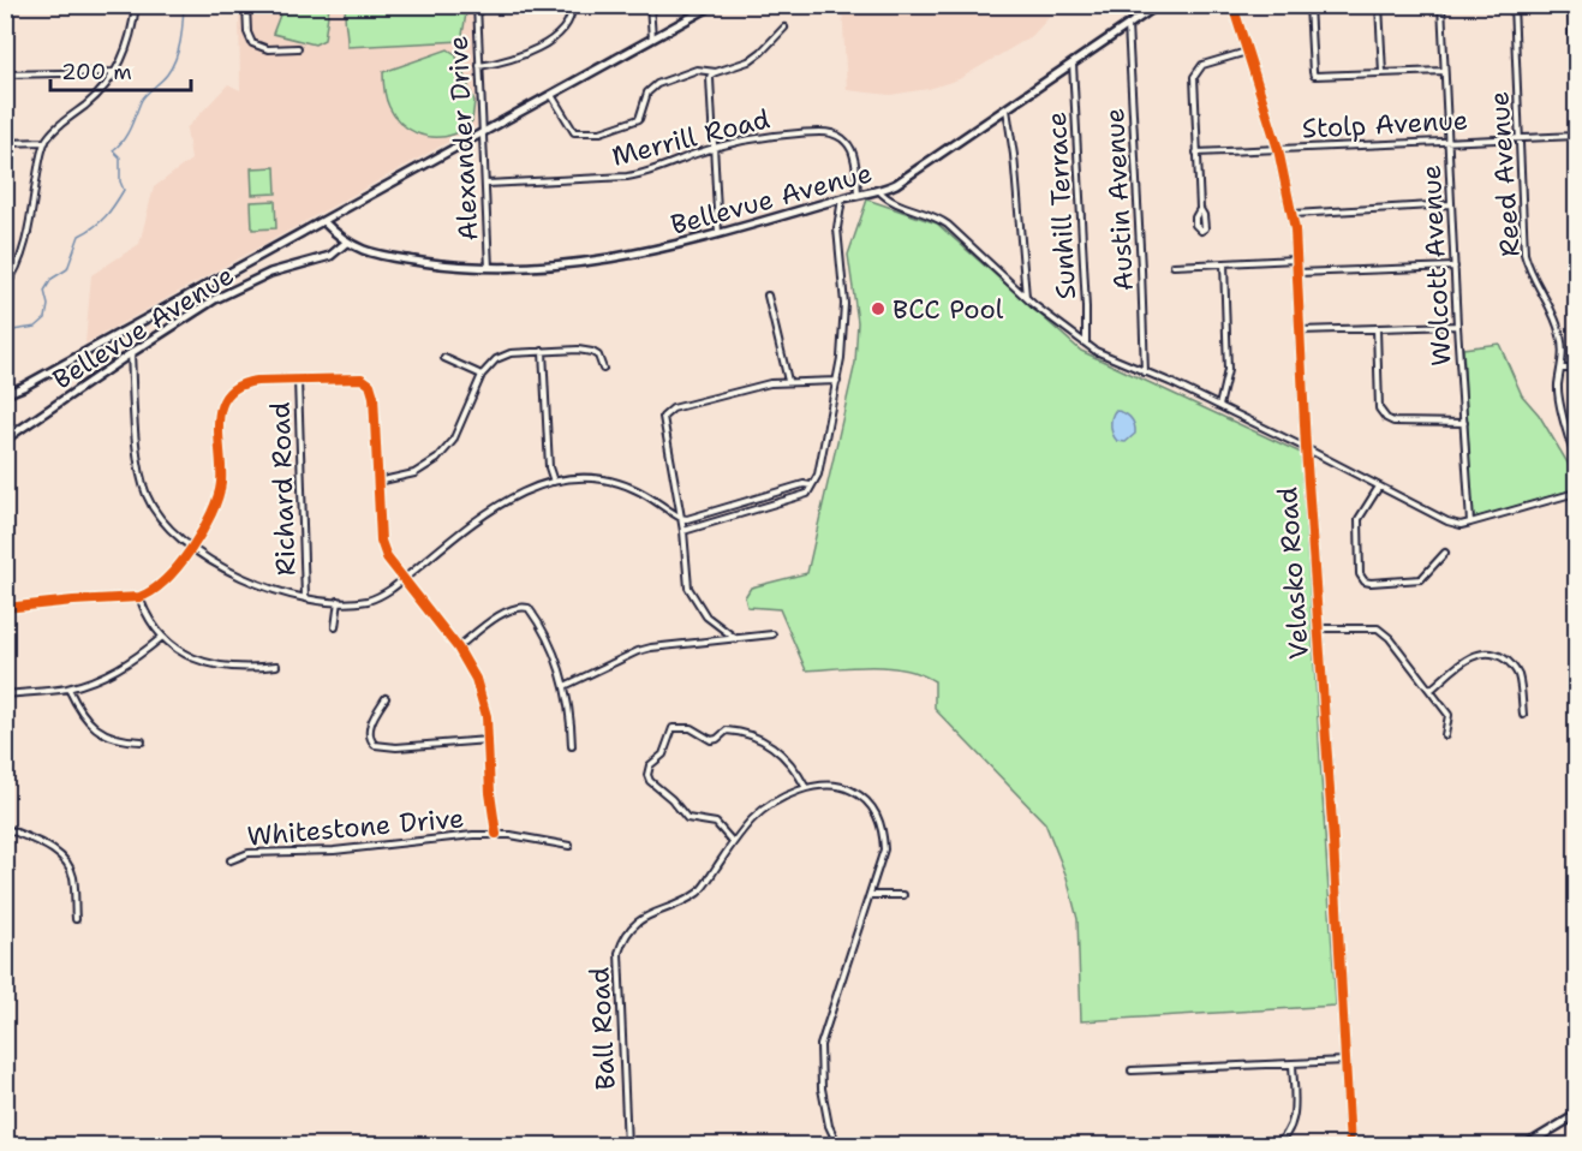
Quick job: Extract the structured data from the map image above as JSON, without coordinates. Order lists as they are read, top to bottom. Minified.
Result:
{"streets":{"street":["Stolp Avenue","Merrill Road","Alexander Drive","Reed Avenue","Bellevue Avenue","Austin Avenue","Sunhill Terrace","Wolcott Avenue","Richard Road","Velasko Road","Whitestone Drive","Ball Road"]},"crossings":[["Stolp Avenue","Reed Avenue"],["Stolp Avenue","Wolcott Avenue"],["Stolp Avenue","Velasko Road"],["Merrill Road","Alexander Drive"],["Merrill Road","Bellevue Avenue"],["Alexander Drive","Bellevue Avenue"],["Bellevue Avenue","Austin Avenue"],["Bellevue Avenue","Sunhill Terrace"]],"places":["BCC Pool"],"scale_bar":"200 m"}
